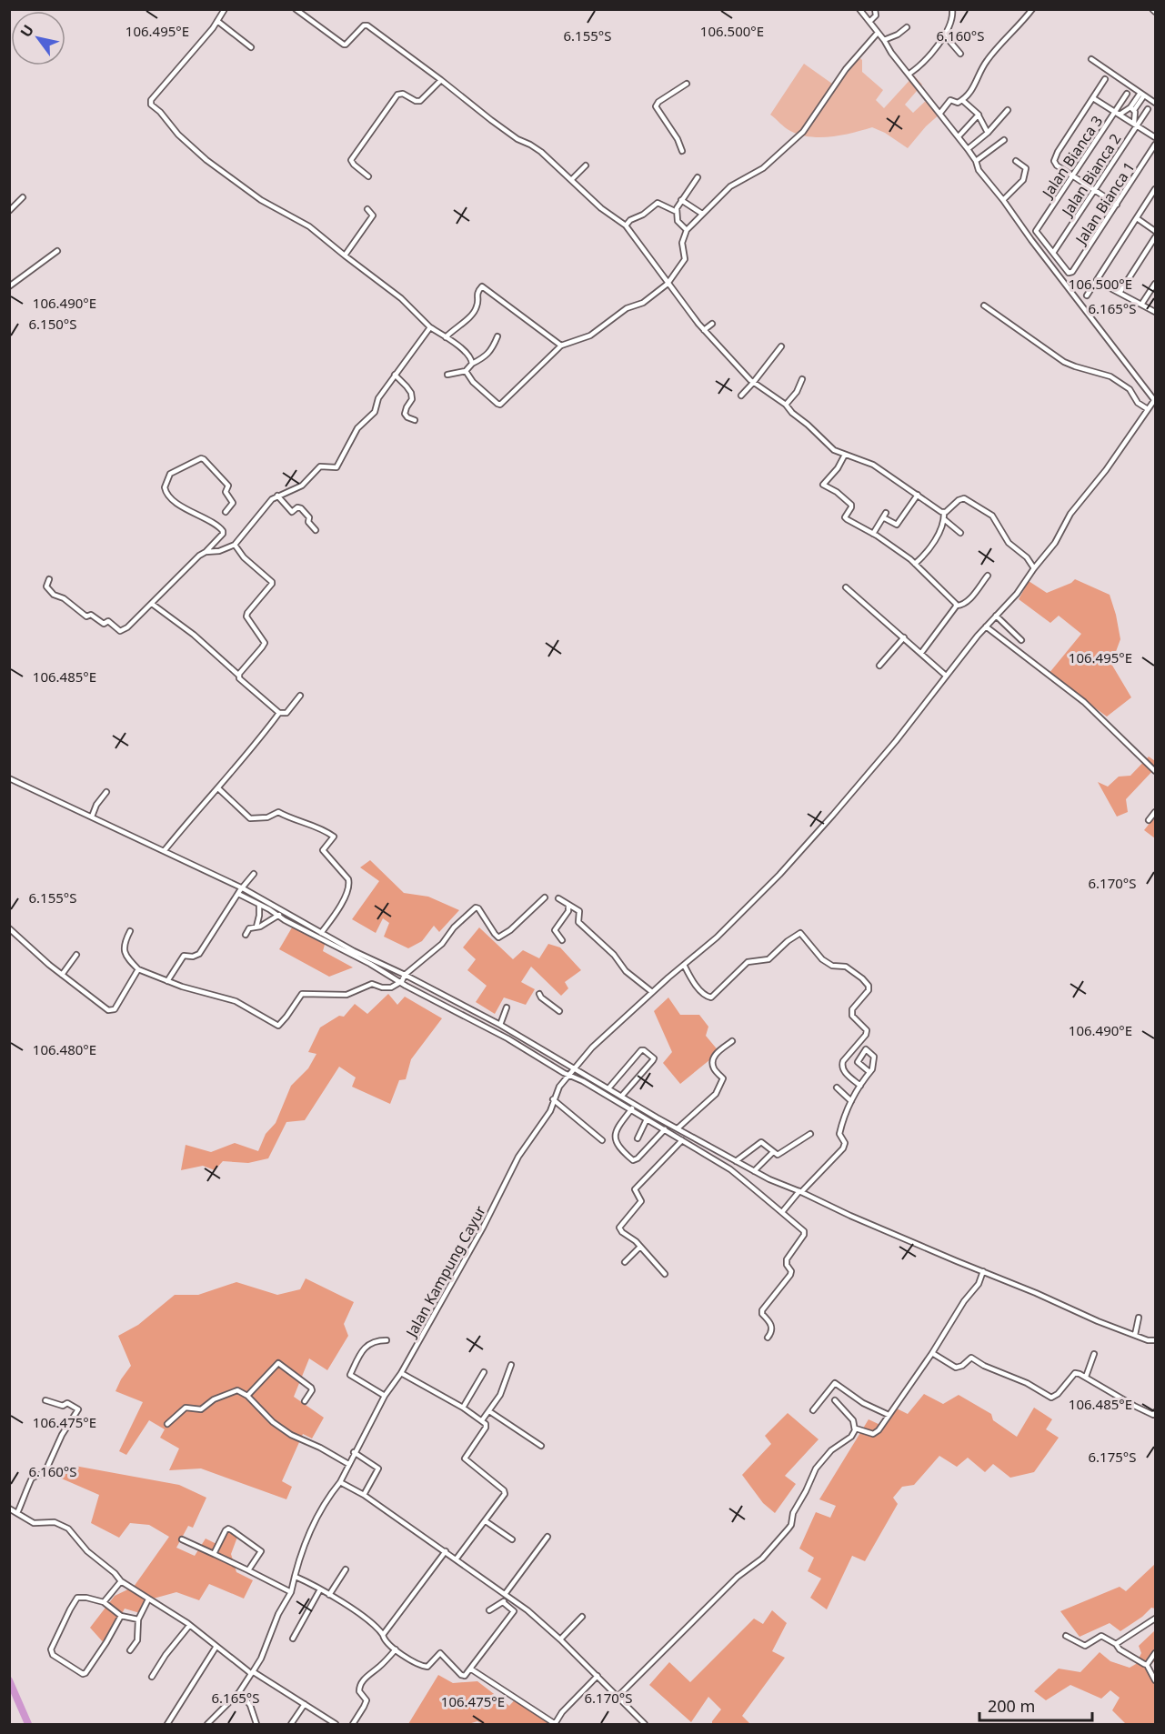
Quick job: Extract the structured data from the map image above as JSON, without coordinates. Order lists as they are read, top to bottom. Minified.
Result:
{"streets":{"street":["Jalan Bianca 3","Jalan Bianca 2","Jalan Bianca 1","Jalan Kampung Cayur"]},"crossings":[["Jalan Bianca 3","Jalan Bianca 2"],["Jalan Bianca 3","Jalan Bianca 1"],["Jalan Bianca 2","Jalan Bianca 1"]],"scale_bar":"200 m","north":"top left","coordinates":["106.495°E","106.500°E","6.155°S","6.160°S","106.490°E","6.165°S","6.150°S","106.485°E","6.170°S","106.480°E","106.475°E","6.175°S"]}
